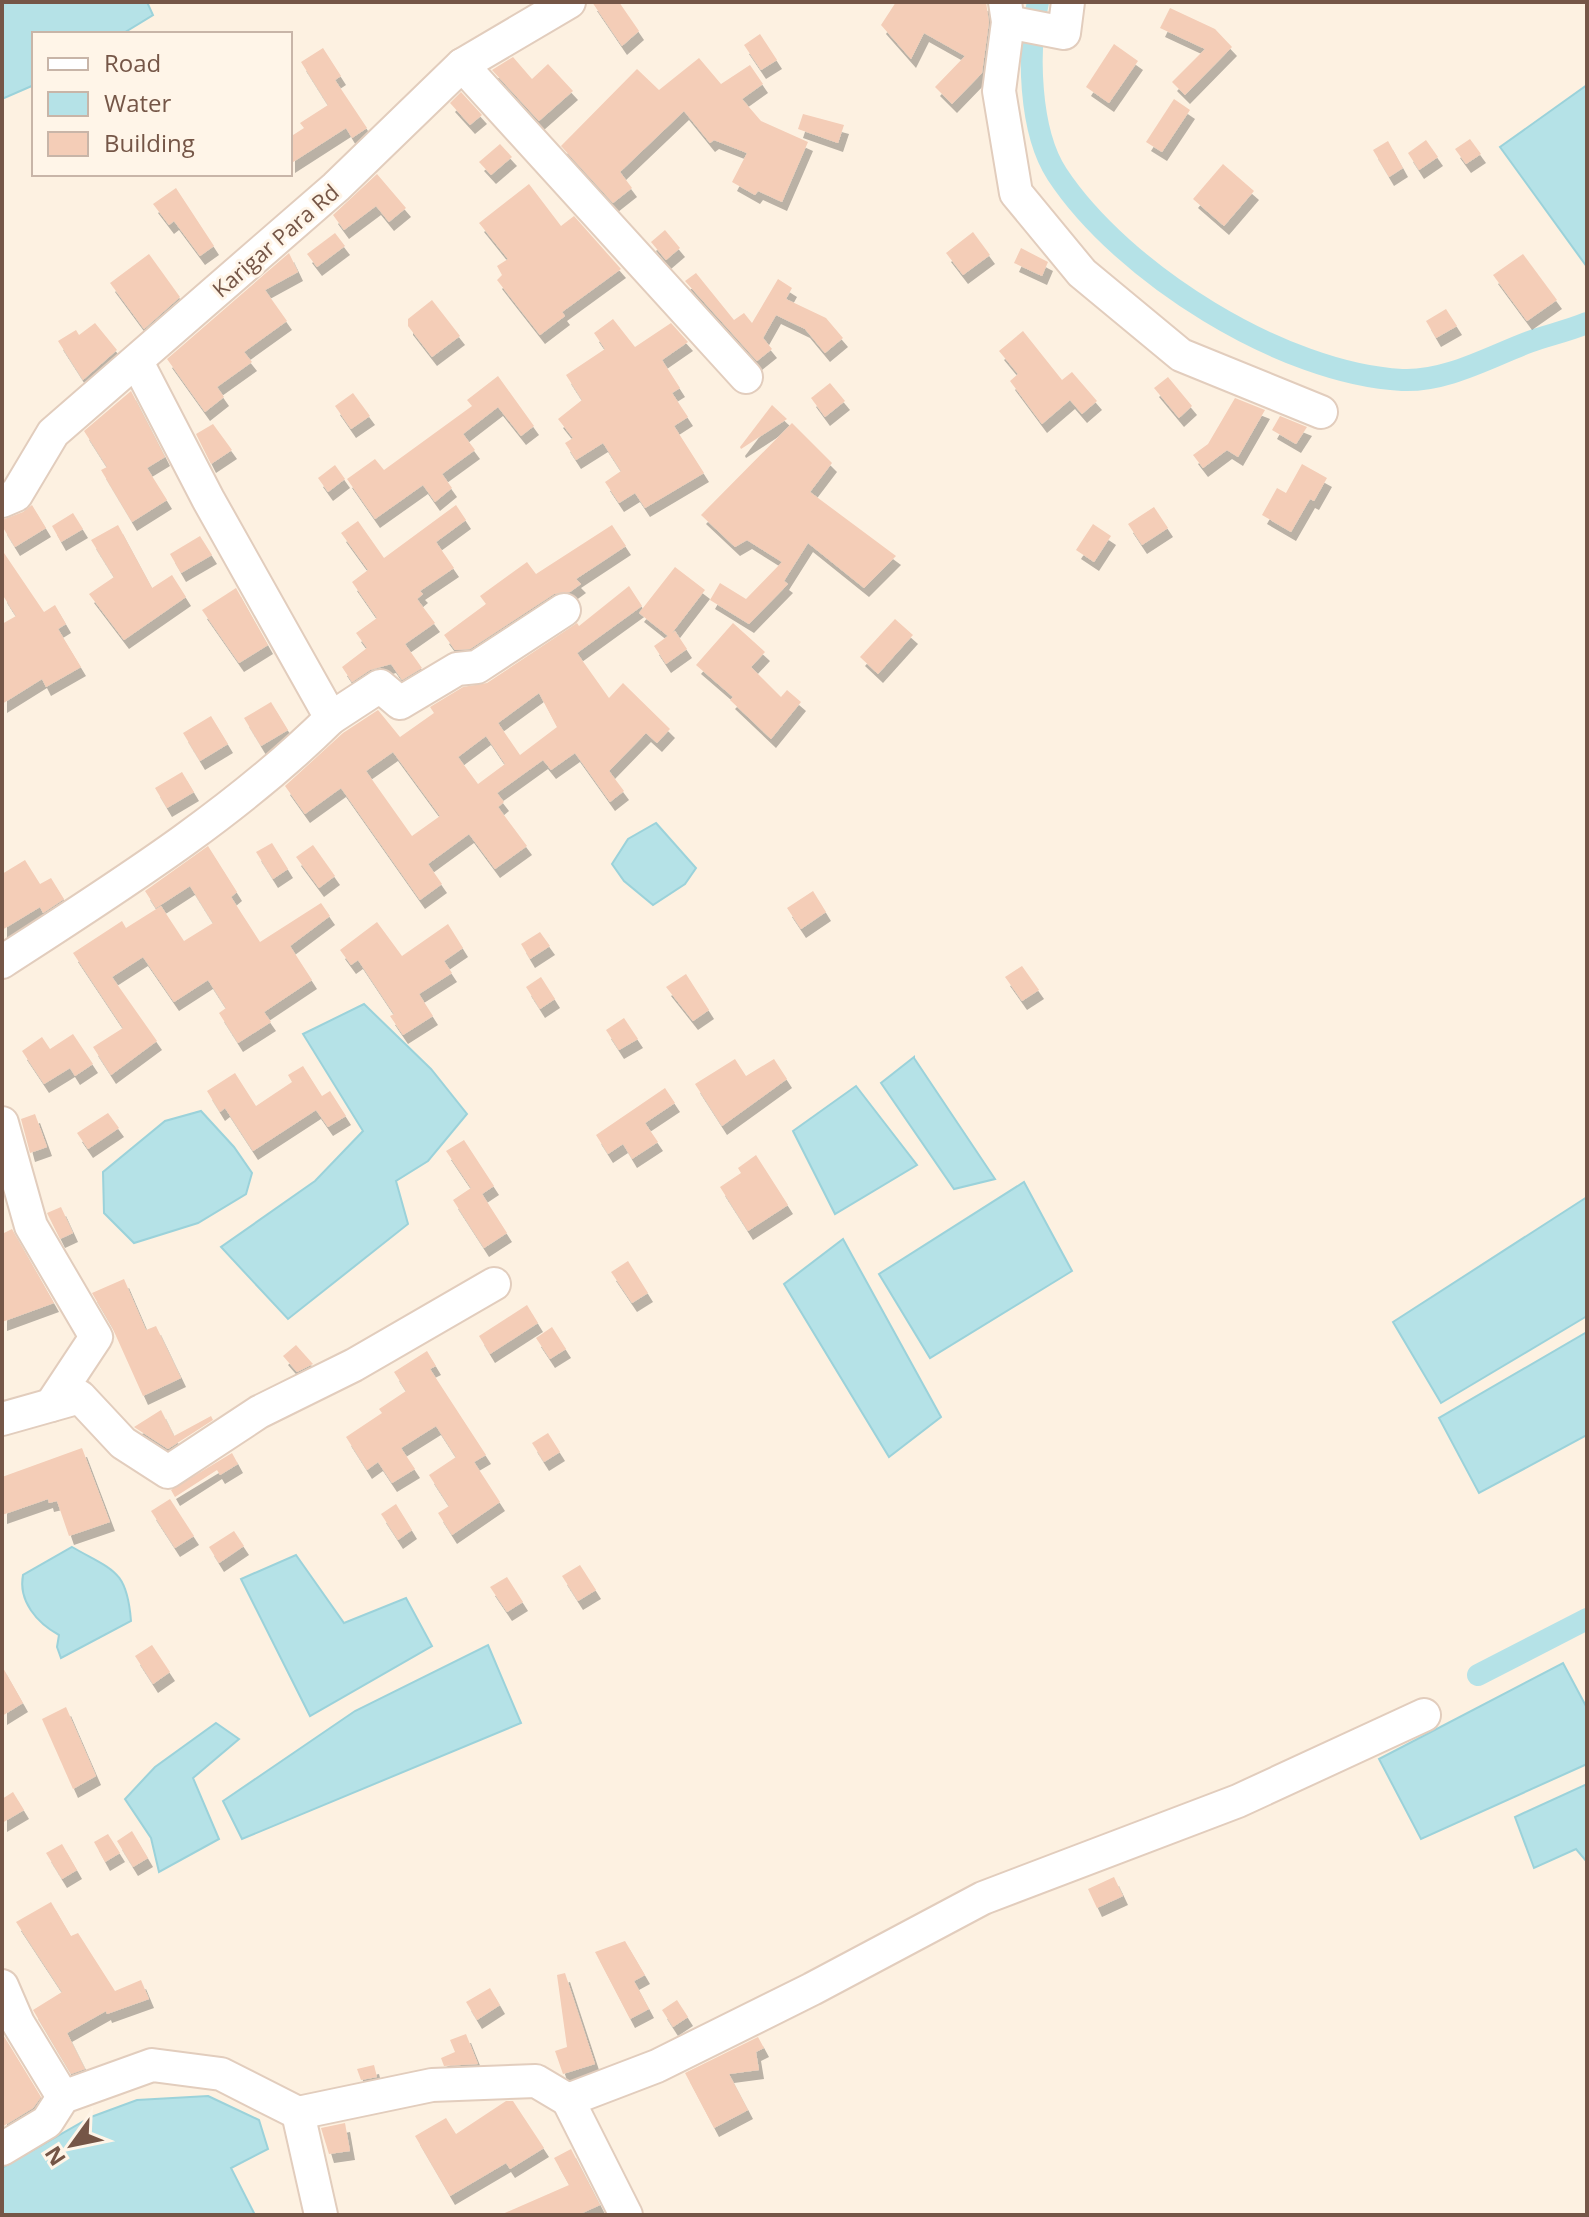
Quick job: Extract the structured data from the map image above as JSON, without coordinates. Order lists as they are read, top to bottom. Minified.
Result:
{"streets":{"street":["Karigar Para Rd"]},"legend":["Road","Water","Building"],"north":"bottom left"}
